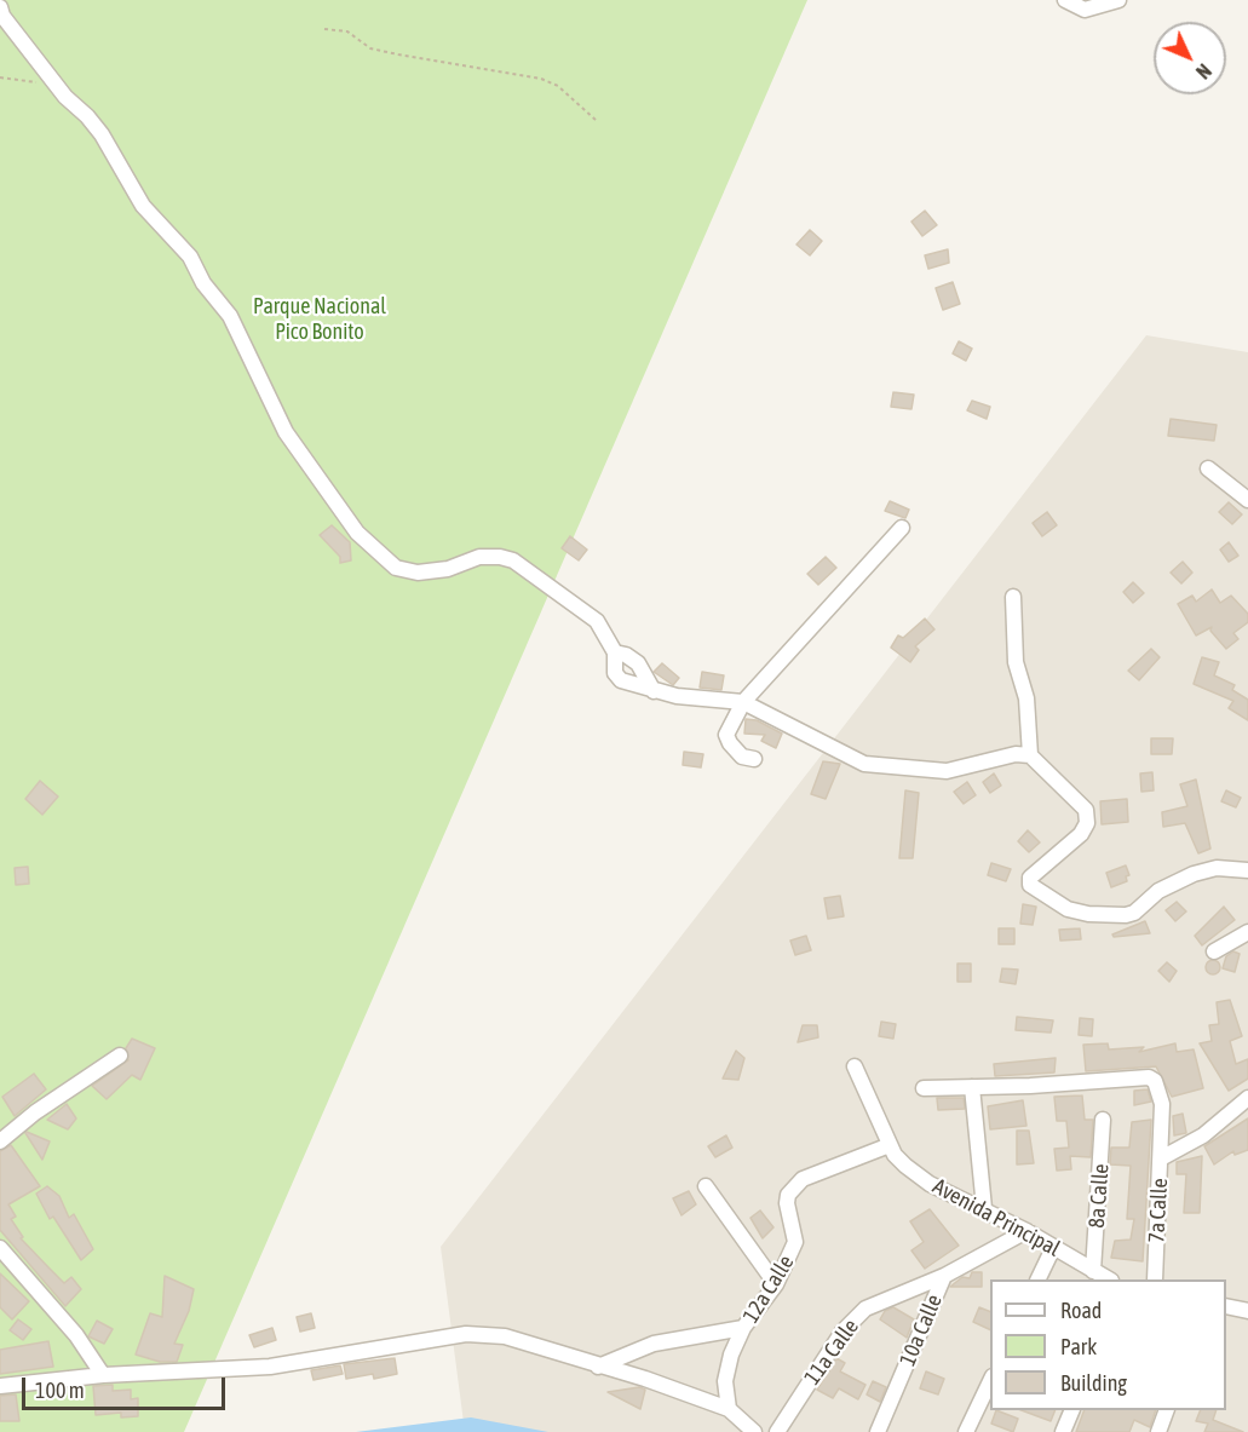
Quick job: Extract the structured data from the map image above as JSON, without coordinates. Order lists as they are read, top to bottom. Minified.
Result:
{"streets":{"street":["8a Calle","7a Calle","Avenida Principal","12a Calle","10a Calle","11a Calle"]},"crossings":[["8a Calle","Avenida Principal"],["Avenida Principal","12a Calle"],["Avenida Principal","10a Calle"],["10a Calle","11a Calle"]],"parks":["Parque Nacional Pico Bonito"],"legend":["Road","Park","Building"],"scale_bar":"100 m","north":"bottom right"}
